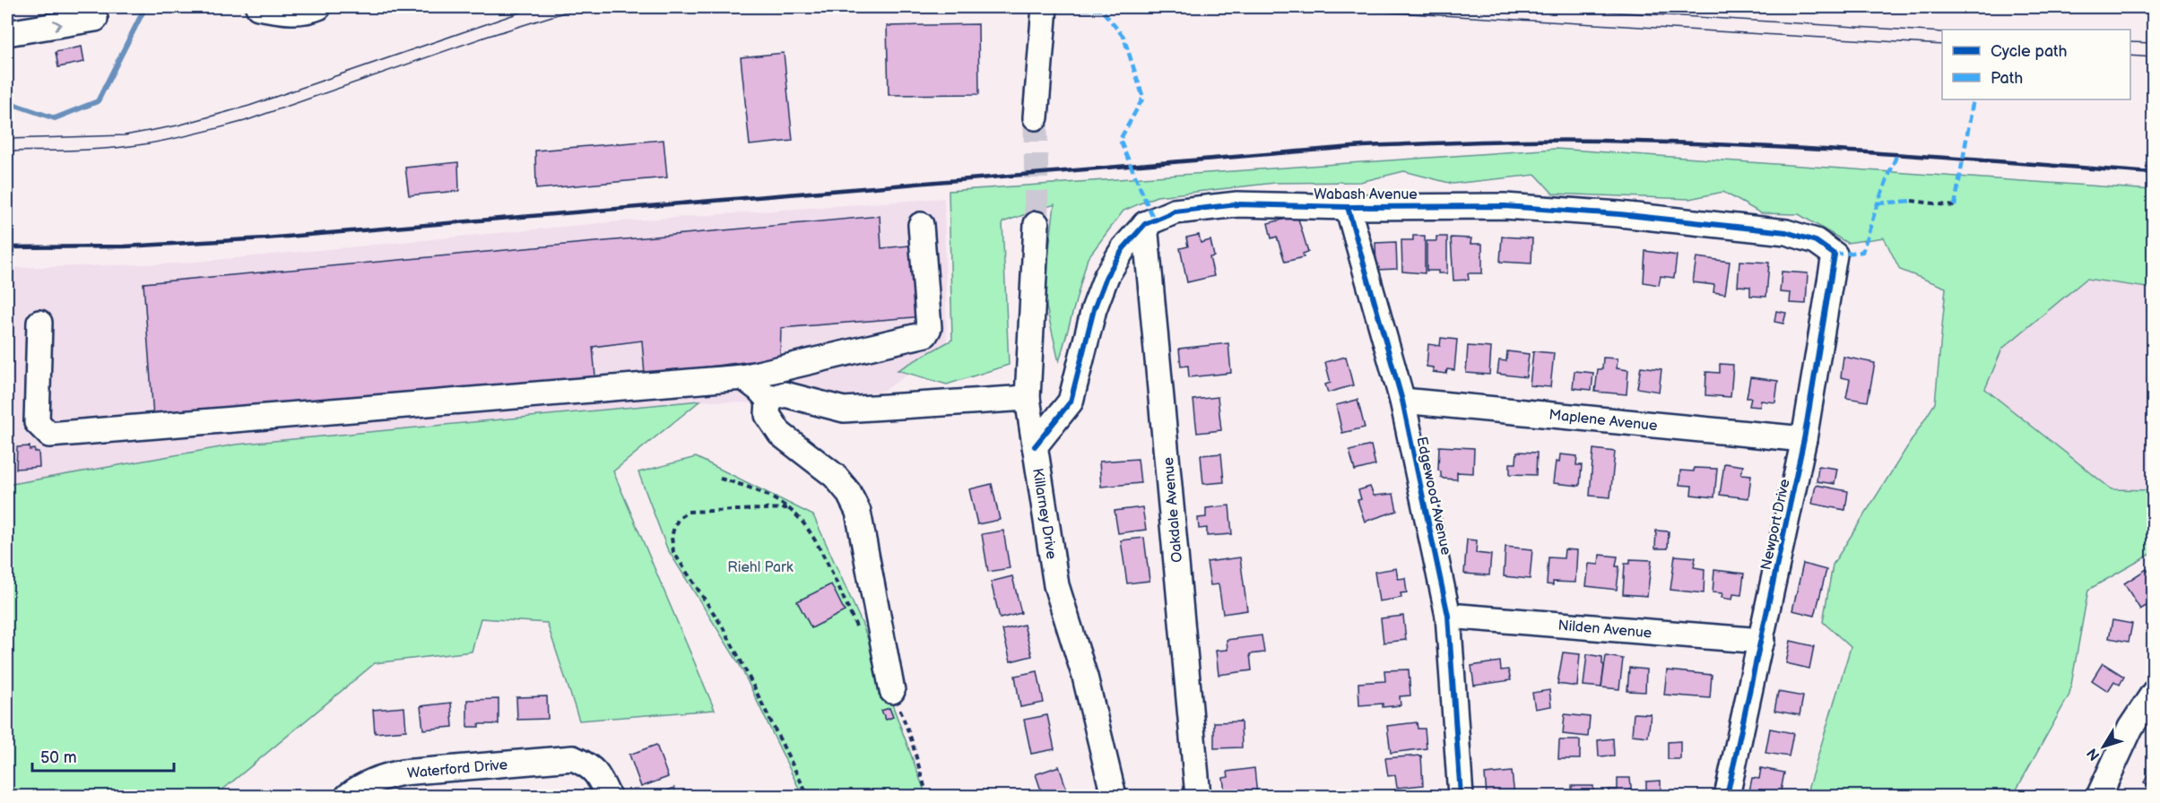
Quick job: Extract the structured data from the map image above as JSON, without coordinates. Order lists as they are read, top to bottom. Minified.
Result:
{"streets":{"street":["Wabash Avenue","Maplene Avenue","Edgewood Avenue","Oakdale Avenue","Killarney Drive","Newport Drive","Nilden Avenue","Waterford Drive"]},"crossings":[["Wabash Avenue","Edgewood Avenue"],["Wabash Avenue","Oakdale Avenue"],["Wabash Avenue","Killarney Drive"],["Wabash Avenue","Newport Drive"],["Maplene Avenue","Edgewood Avenue"],["Maplene Avenue","Newport Drive"],["Edgewood Avenue","Nilden Avenue"],["Newport Drive","Nilden Avenue"]],"parks":["Riehl Park"],"legend":["Cycle path","Path"],"scale_bar":"50 m","north":"bottom left"}
